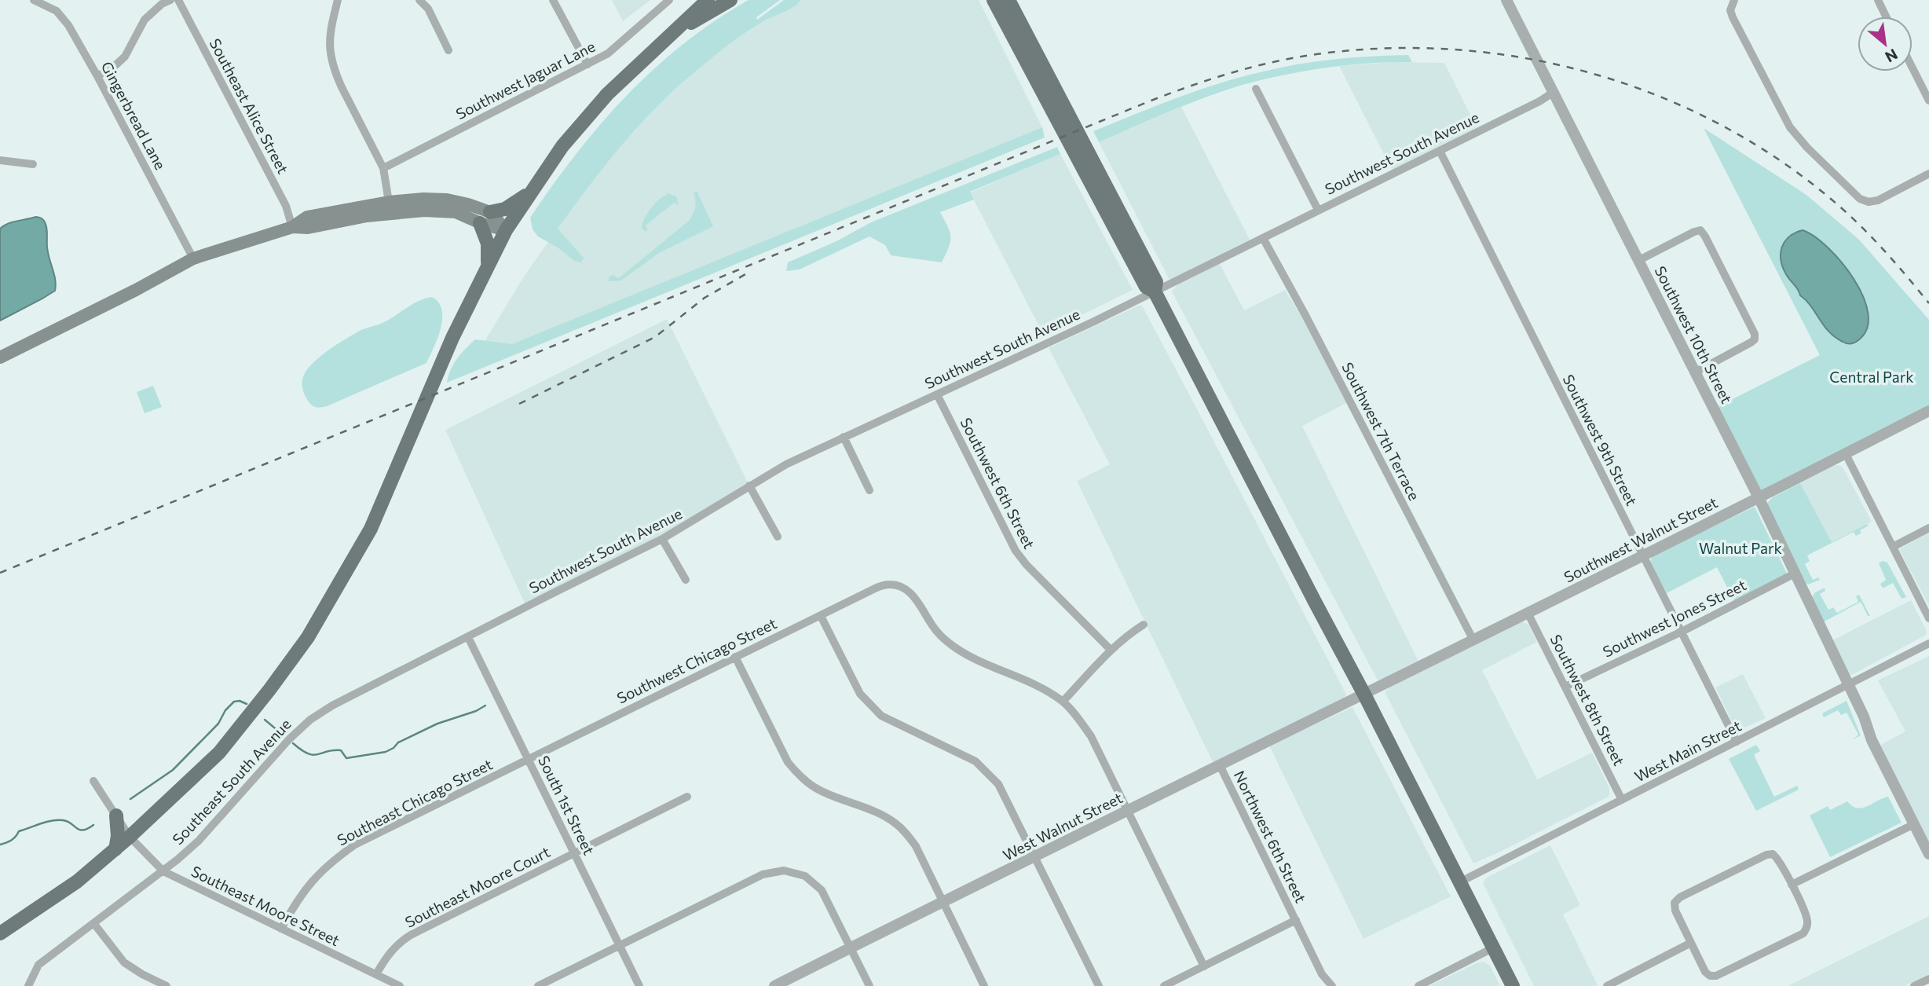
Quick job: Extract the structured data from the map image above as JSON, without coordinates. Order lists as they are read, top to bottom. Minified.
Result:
{"streets":{"street":["Southwest Jaguar Lane","Southeast Alice Street","Gingerbread Lane","Southwest South Avenue","Southwest 10th Street","Southwest 7th Terrace","Southwest 9th Street","Southwest 6th Street","Southwest Walnut Street","Southwest Jones Street","Southwest Chicago Street","Southwest 8th Street","West Main Street","Southeast South Avenue","Southeast Chicago Street","South 1st Street","West Walnut Street","Northwest 6th Street","Southeast Moore Court","Southeast Moore Street"]},"crossings":[["Southwest South Avenue","Southwest 10th Street"],["Southwest South Avenue","Southwest 7th Terrace"],["Southwest South Avenue","Southwest 9th Street"],["Southwest South Avenue","Southwest 6th Street"],["Southwest South Avenue","Southeast South Avenue"],["Southwest South Avenue","South 1st Street"],["Southwest 10th Street","Southwest Walnut Street"],["Southwest 10th Street","Southwest Jones Street"],["Southwest 10th Street","West Main Street"],["Southwest 7th Terrace","Southwest Walnut Street"],["Southwest 9th Street","Southwest Walnut Street"],["Southwest 9th Street","Southwest Jones Street"],["Southwest 9th Street","West Main Street"],["Southwest Walnut Street","Southwest 8th Street"],["Southwest Walnut Street","West Walnut Street"],["Southwest Jones Street","Southwest 8th Street"],["Southwest Chicago Street","Southeast Chicago Street"],["Southwest Chicago Street","South 1st Street"],["Southwest 8th Street","West Main Street"],["Southeast South Avenue","South 1st Street"],["Southeast South Avenue","Southeast Moore Street"],["Southeast Chicago Street","South 1st Street"],["Southeast Chicago Street","Southeast Moore Street"],["South 1st Street","Southeast Moore Court"],["West Walnut Street","Northwest 6th Street"],["Southeast Moore Court","Southeast Moore Street"]],"parks":["Central Park","Walnut Park"],"north":"bottom right"}
